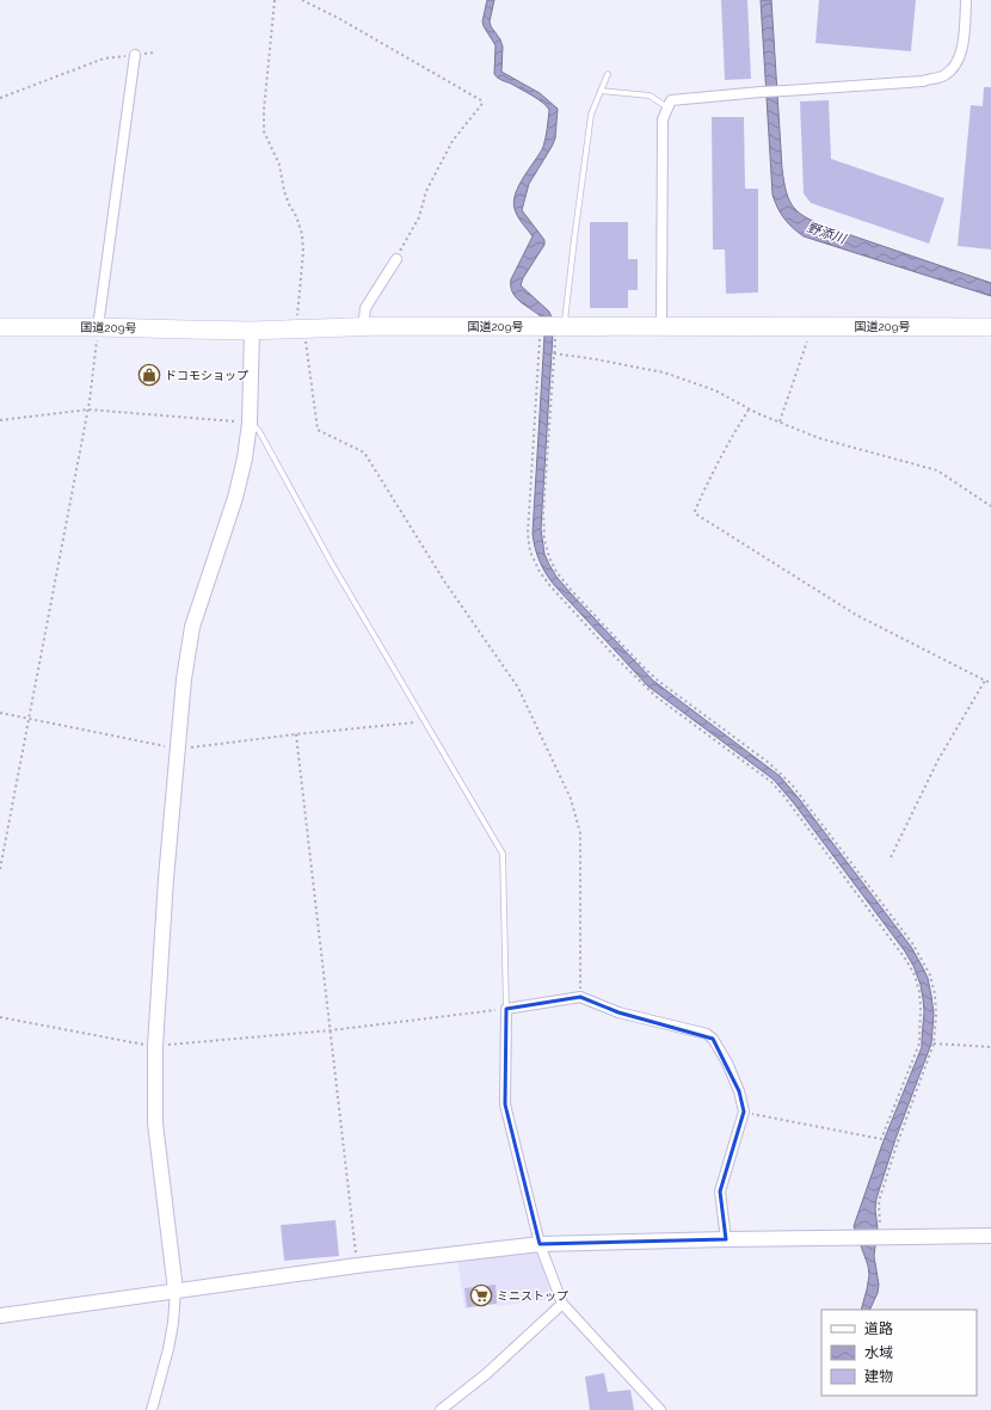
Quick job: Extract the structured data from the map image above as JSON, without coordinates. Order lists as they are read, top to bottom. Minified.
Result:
{"streets":{"highway":["国道209号"]},"water":["野添川"],"places":{"shop":["ドコモショップ"],"supermarket":["ミニストップ"]},"legend":["道路","水域","建物"]}
